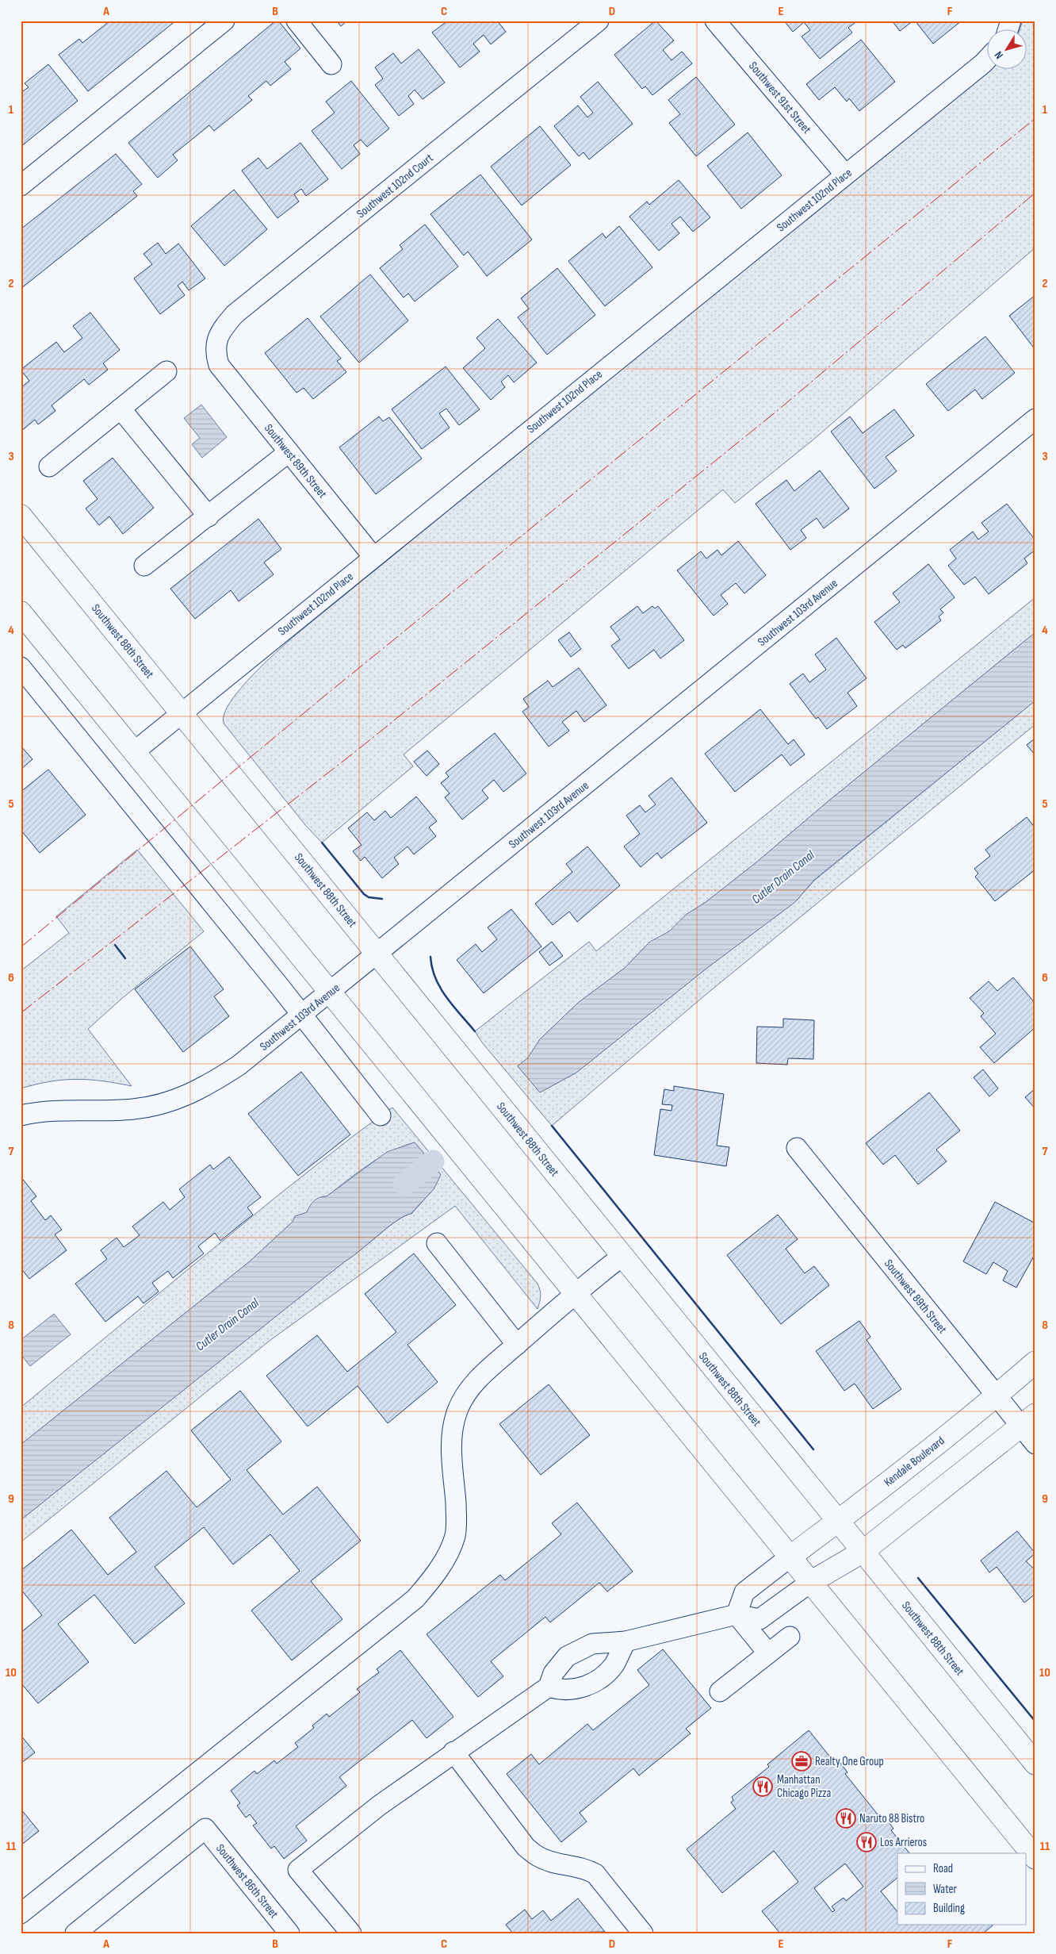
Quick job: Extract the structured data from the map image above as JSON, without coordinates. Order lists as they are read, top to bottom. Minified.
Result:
{"streets":{"main road":["Southwest 88th Street","Kendale Boulevard"],"street":["Southwest 91st Street","Southwest 102nd Court","Southwest 102nd Place","Southwest 89th Street","Southwest 103rd Avenue","Southwest 86th Street"]},"crossings":[["Southwest 91st Street","Southwest 102nd Place"],["Southwest 102nd Court","Southwest 89th Street"],["Southwest 102nd Place","Southwest 89th Street"],["Southwest 102nd Place","Southwest 88th Street"],["Southwest 89th Street","Kendale Boulevard"],["Southwest 103rd Avenue","Southwest 88th Street"],["Southwest 88th Street","Kendale Boulevard"]],"water":["Cutler Drain Canal"],"places":{"office":["Realty One Group"],"restaurant":["Manhattan Chicago Pizza","Naruto 88 Bistro","Los Arrieros"]},"legend":["Road","Water","Building"],"north":"bottom left","grid":{"columns":["A","B","C","D","E","F"],"rows":["1","2","3","4","5","6","7","8","9","10","11"]}}
